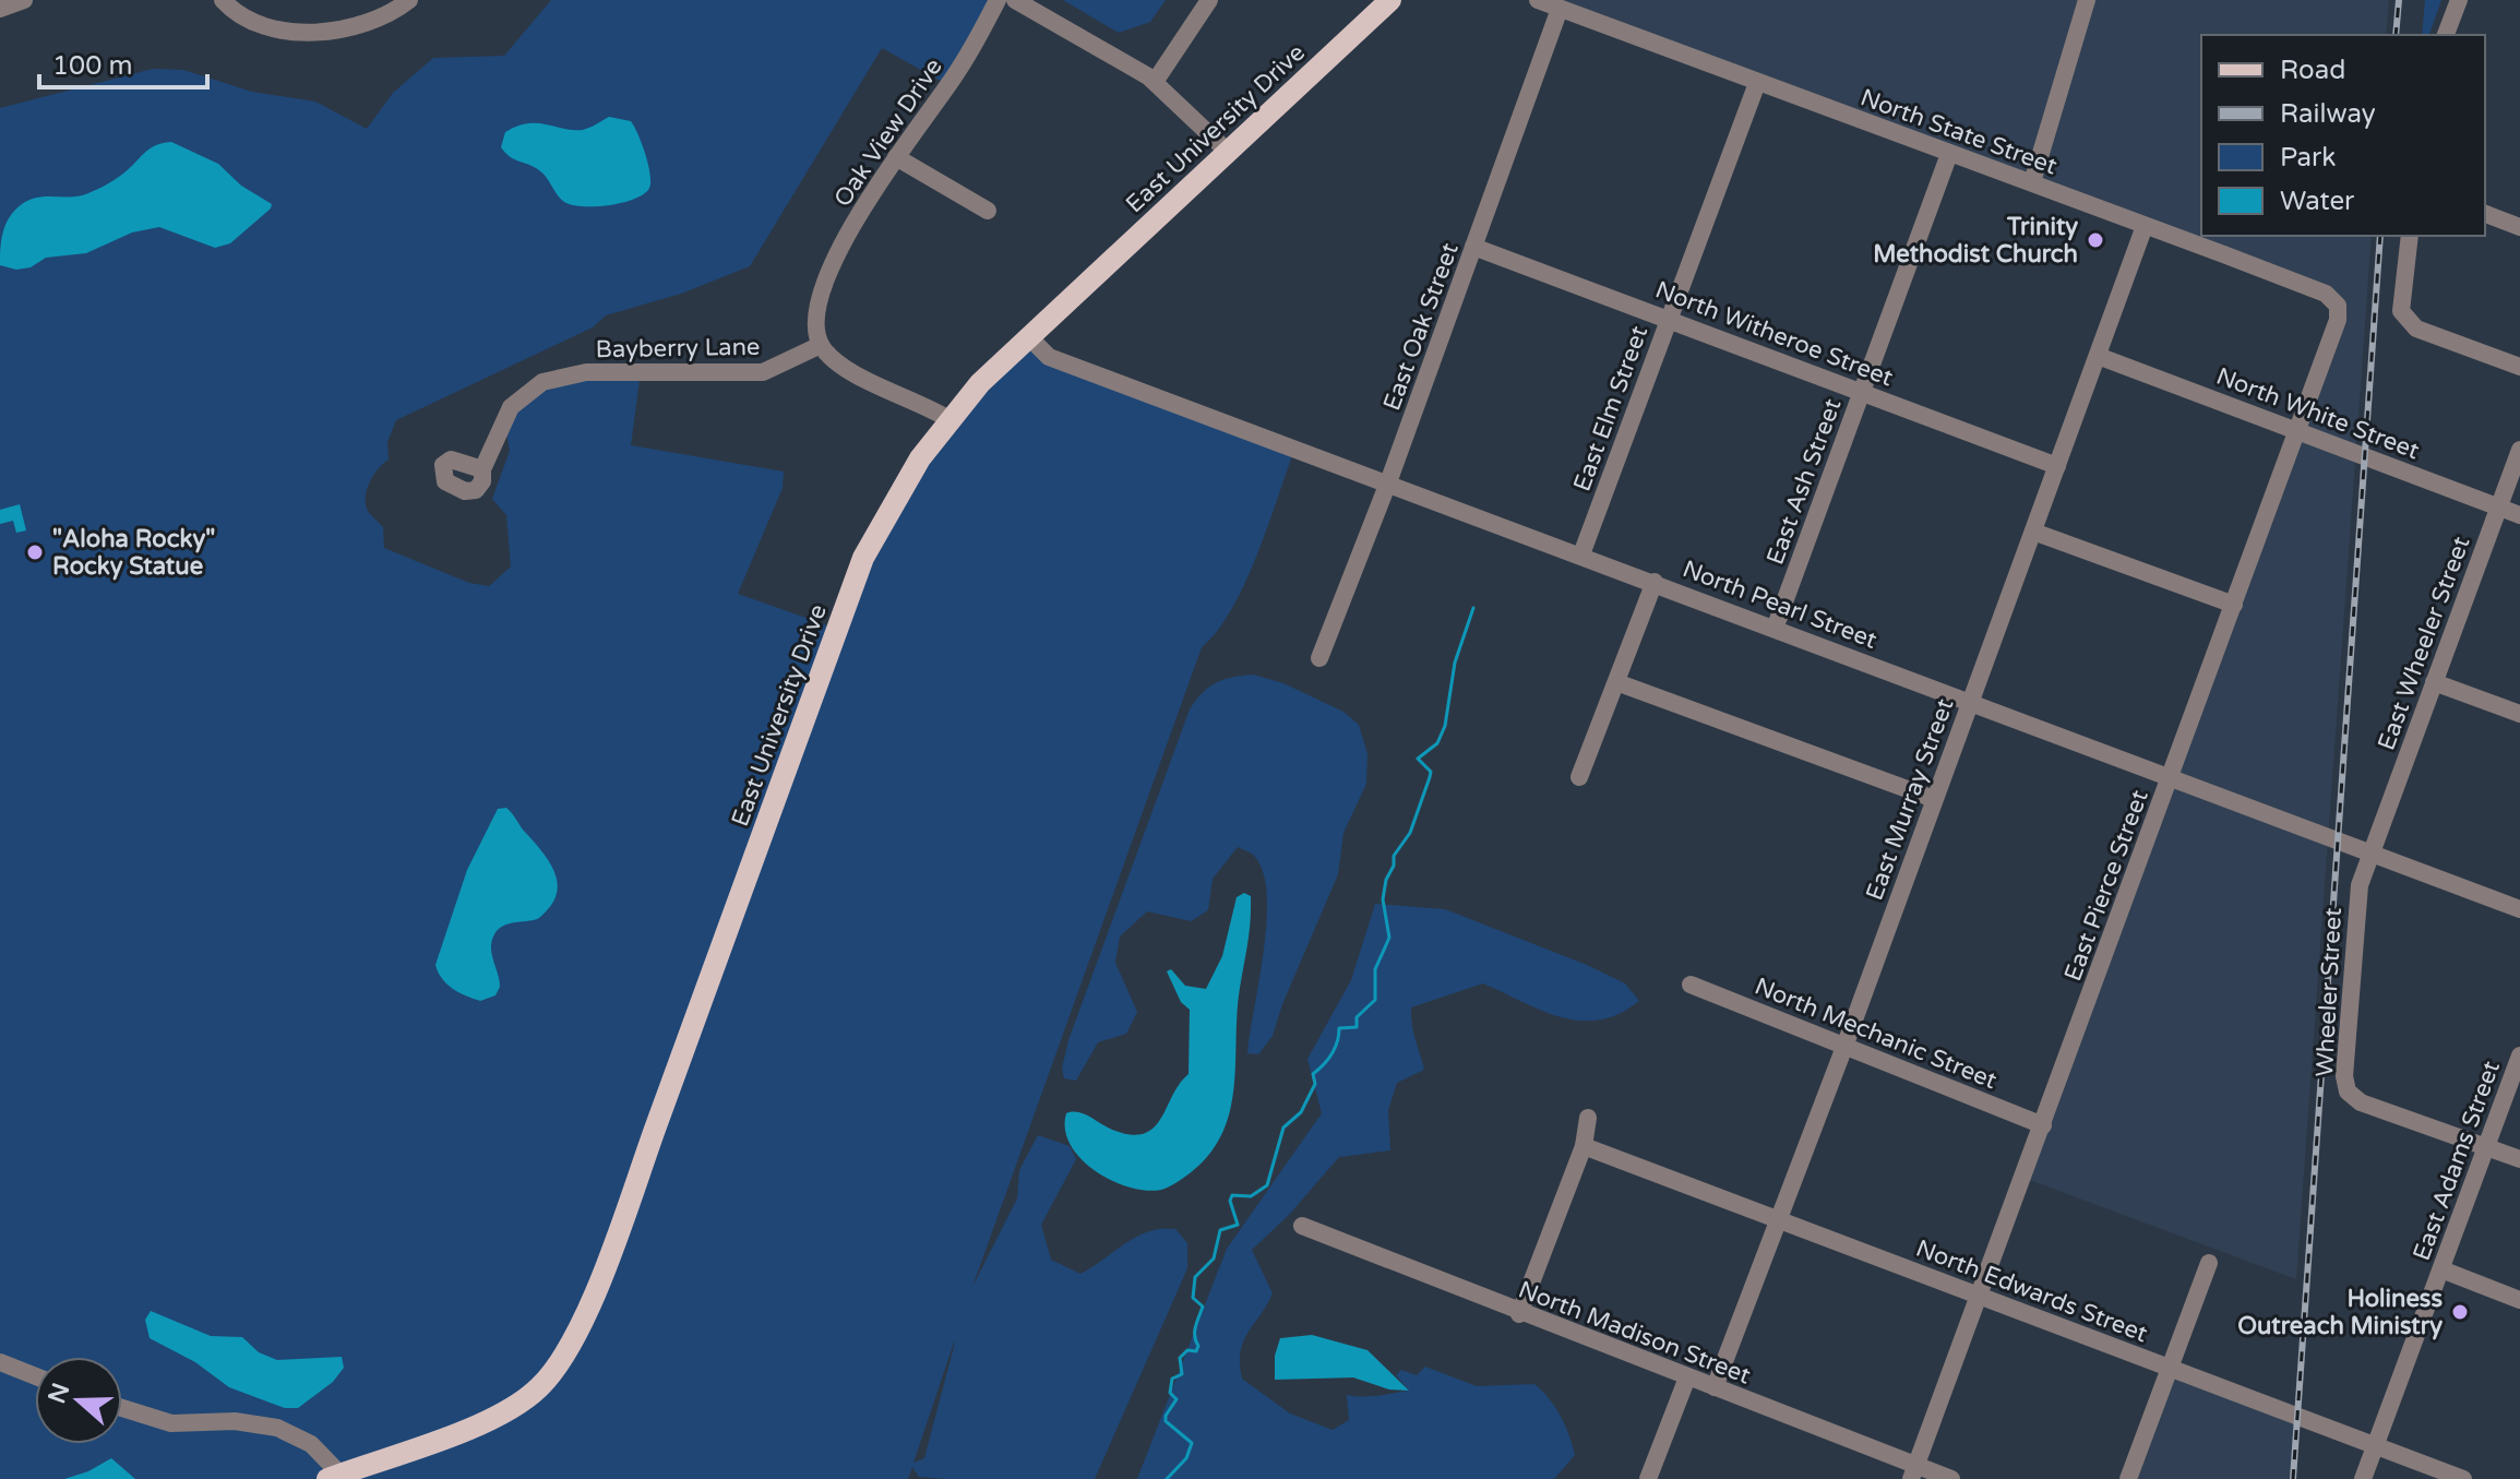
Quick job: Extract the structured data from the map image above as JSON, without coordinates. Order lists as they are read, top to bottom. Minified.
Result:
{"streets":{"main road":["East University Drive"],"street":["North State Street","Oak View Drive","East Oak Street","North Witheroe Street","Bayberry Lane","East Elm Street","North White Street","East Ash Street","North Pearl Street","East Wheeler Street","East Murray Street","East Pierce Street","Wheeler Street","North Mechanic Street","East Adams Street","North Edwards Street","North Madison Street"]},"crossings":[["East University Drive","North Pearl Street"],["North State Street","East Oak Street"],["North State Street","East Elm Street"],["North State Street","East Ash Street"],["North State Street","East Murray Street"],["North State Street","East Pierce Street"],["Oak View Drive","Bayberry Lane"],["East Oak Street","North Witheroe Street"],["East Oak Street","North Pearl Street"],["North Witheroe Street","East Elm Street"],["North Witheroe Street","East Ash Street"],["North Witheroe Street","East Murray Street"],["East Elm Street","North Pearl Street"],["North White Street","East Wheeler Street"],["North White Street","East Murray Street"],["North White Street","East Pierce Street"],["East Ash Street","North Pearl Street"],["North Pearl Street","East Wheeler Street"],["North Pearl Street","East Murray Street"],["North Pearl Street","East Pierce Street"],["North Pearl Street","Wheeler Street"],["East Wheeler Street","Wheeler Street"],["East Murray Street","North Mechanic Street"],["East Murray Street","North Edwards Street"],["East Murray Street","North Madison Street"],["East Pierce Street","North Mechanic Street"],["East Pierce Street","North Edwards Street"],["East Pierce Street","North Madison Street"],["Wheeler Street","East Adams Street"],["East Adams Street","North Edwards Street"]],"places":["Trinity Methodist Church","\"Aloha Rocky\" Rocky Statue","Holiness Outreach Ministry"],"legend":["Road","Railway","Park","Water"],"scale_bar":"100 m","north":"left"}
